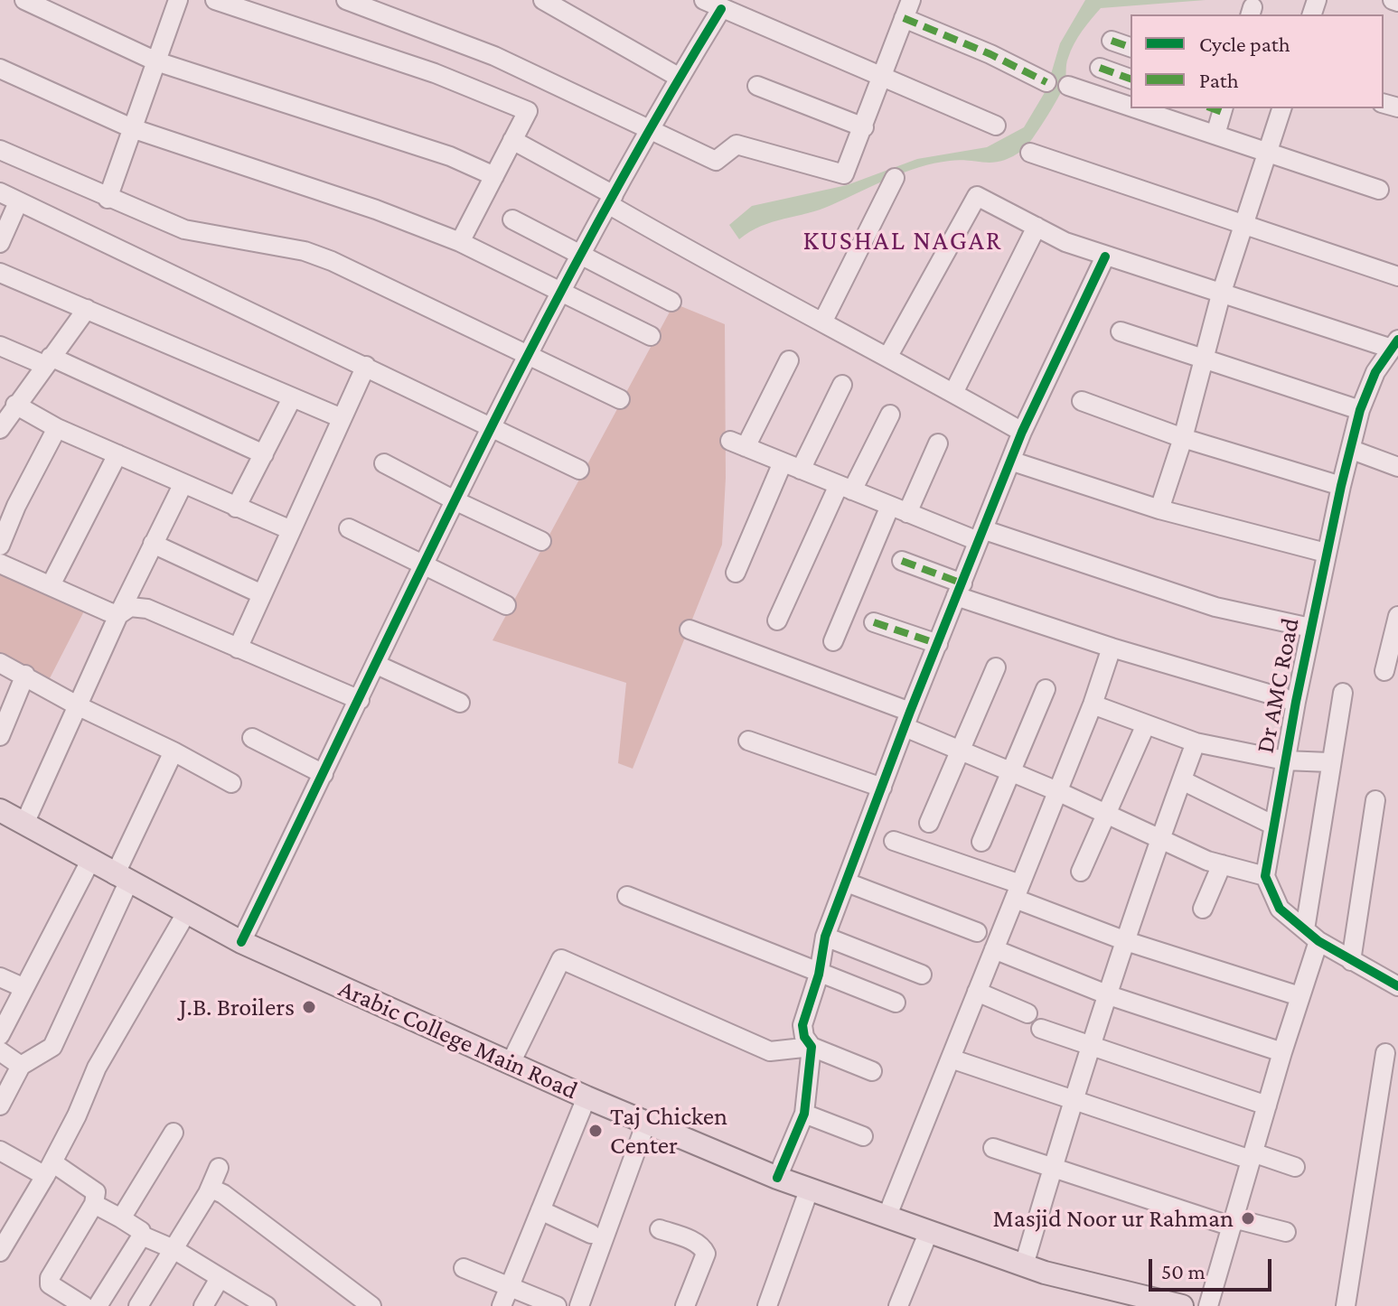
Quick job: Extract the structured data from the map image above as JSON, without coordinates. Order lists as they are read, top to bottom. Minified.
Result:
{"streets":{"main road":["Arabic College Main Road"],"street":["Dr AMC Road"]},"districts":["KUSHAL NAGAR"],"places":["J.B. Broilers","Taj Chicken Center","Masjid Noor ur Rahman"],"legend":["Cycle path","Path"],"scale_bar":"50 m"}
